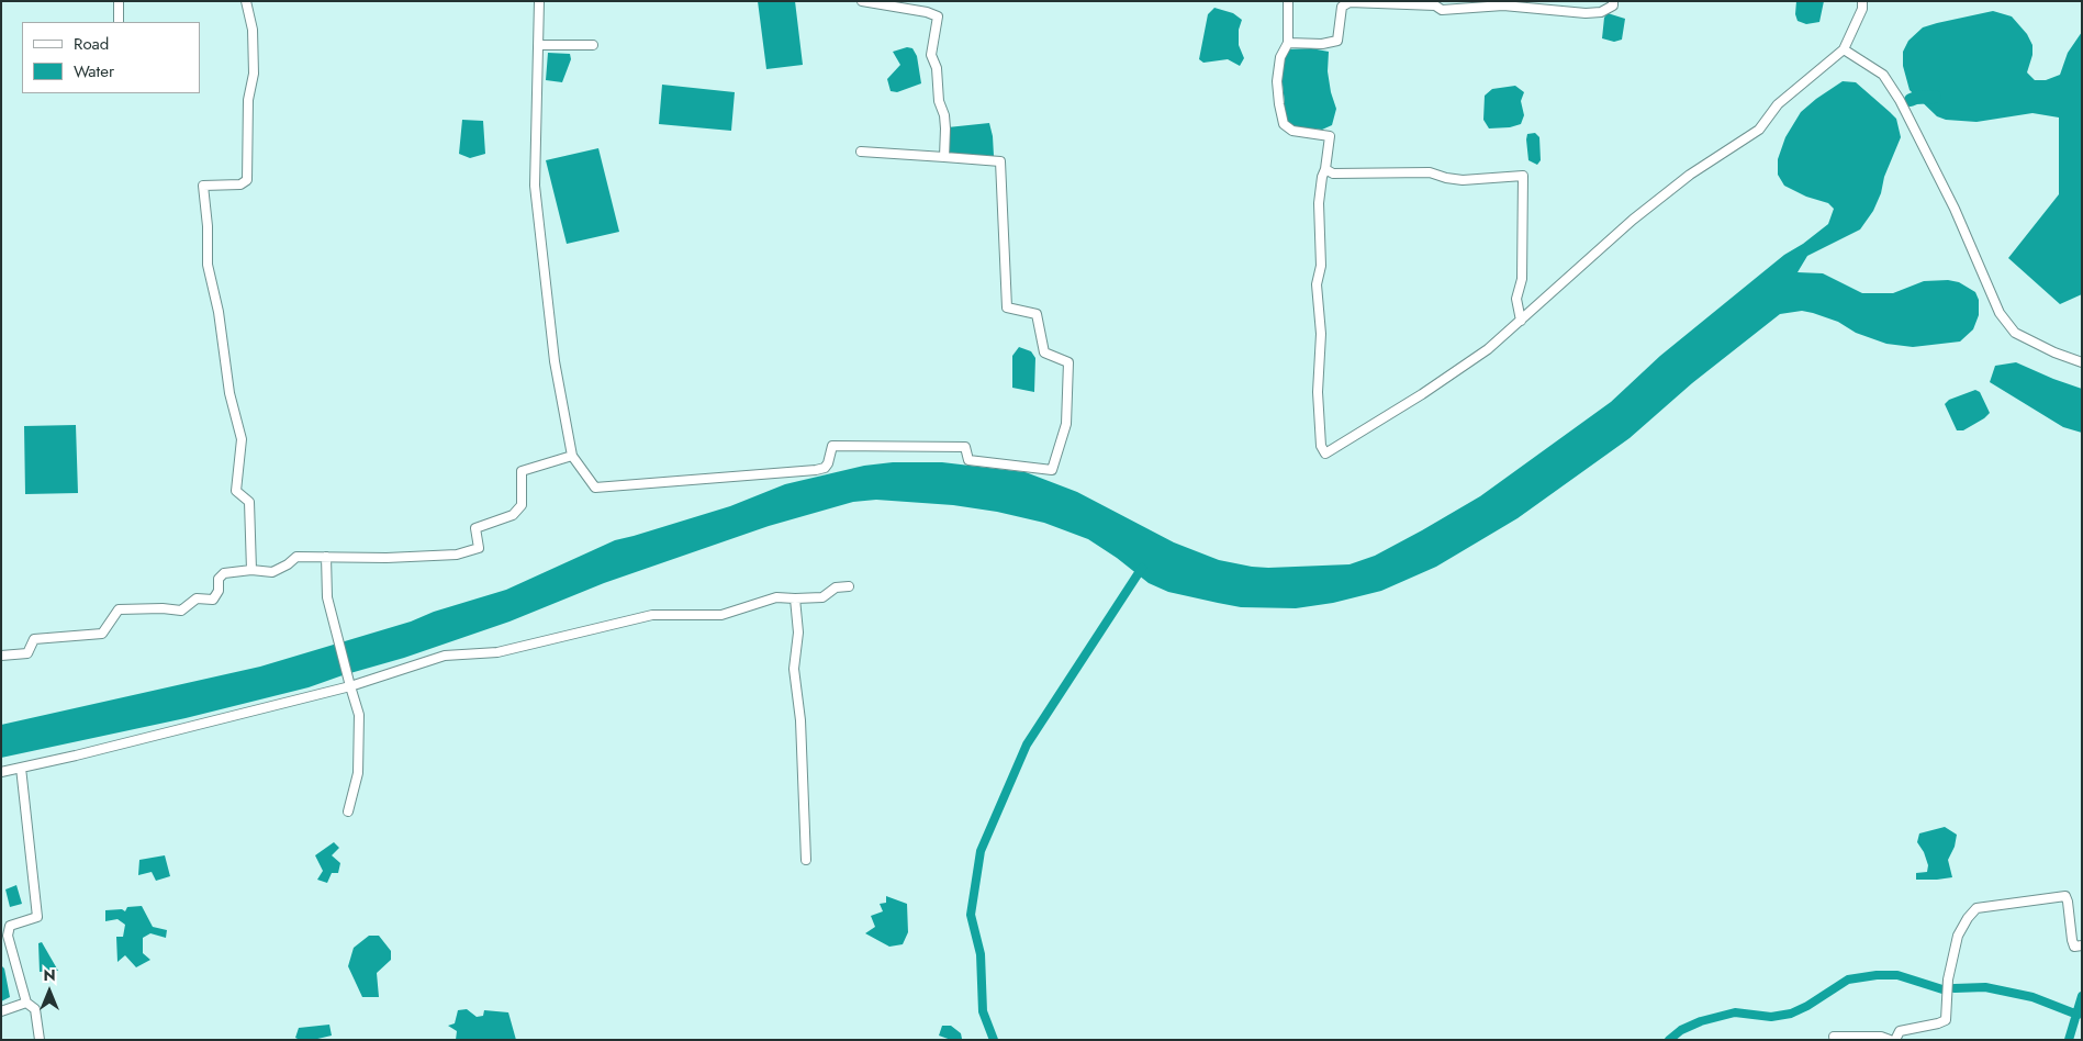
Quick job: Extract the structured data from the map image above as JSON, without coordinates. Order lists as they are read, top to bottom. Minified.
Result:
{"legend":["Road","Water"],"north":"top"}
